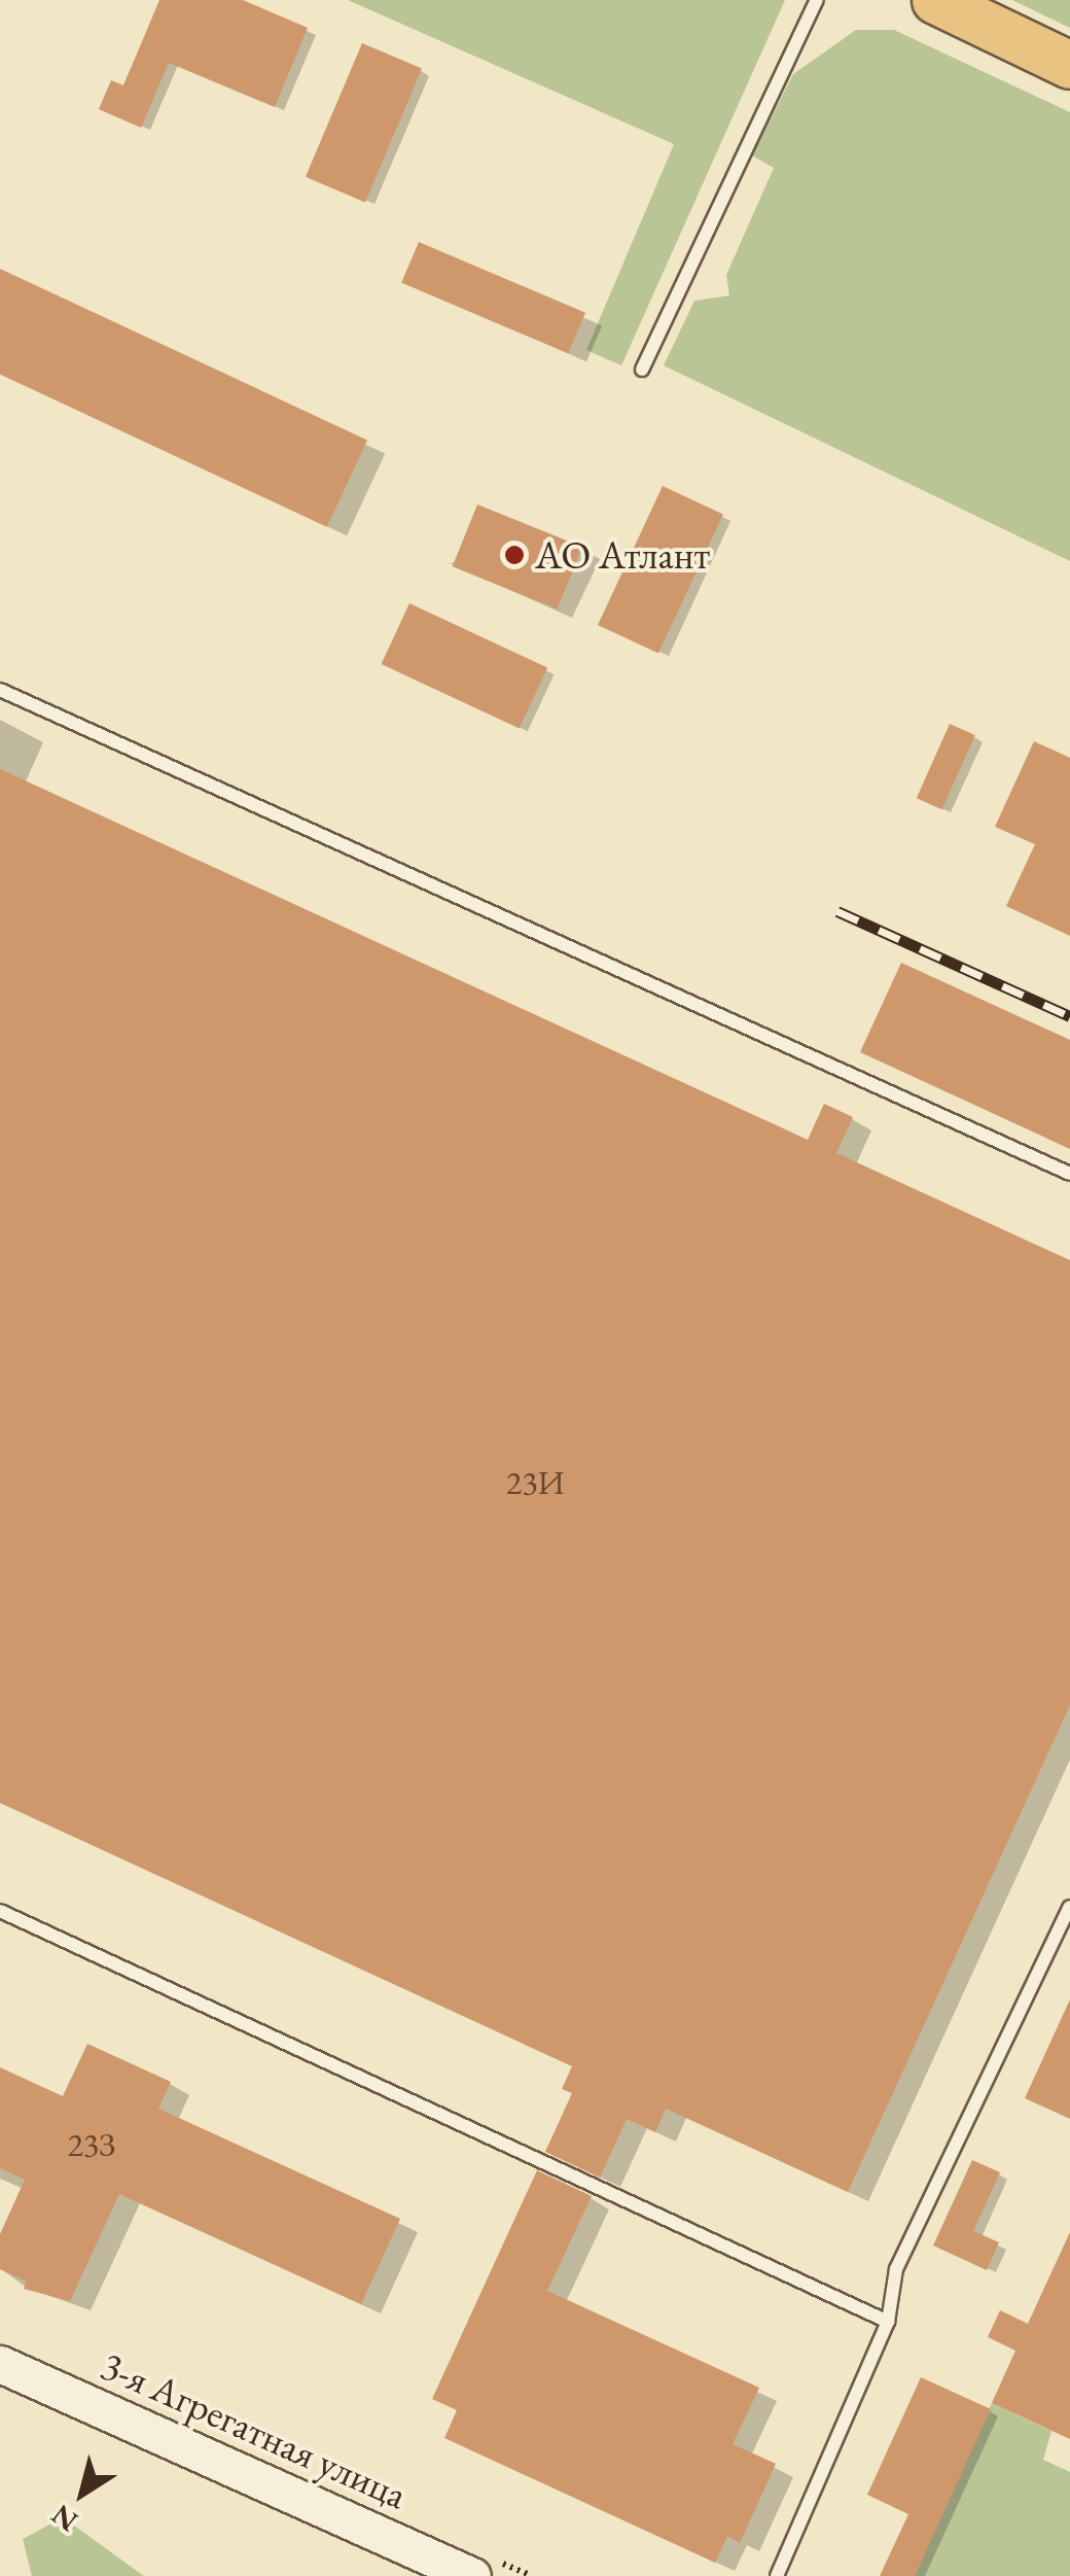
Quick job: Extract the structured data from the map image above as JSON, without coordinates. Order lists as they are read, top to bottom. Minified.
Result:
{"streets":{"street":["3-я Агрегатная улица"]},"places":["АО Атлант"],"house_numbers":["23И","23З"],"north":"bottom left"}
